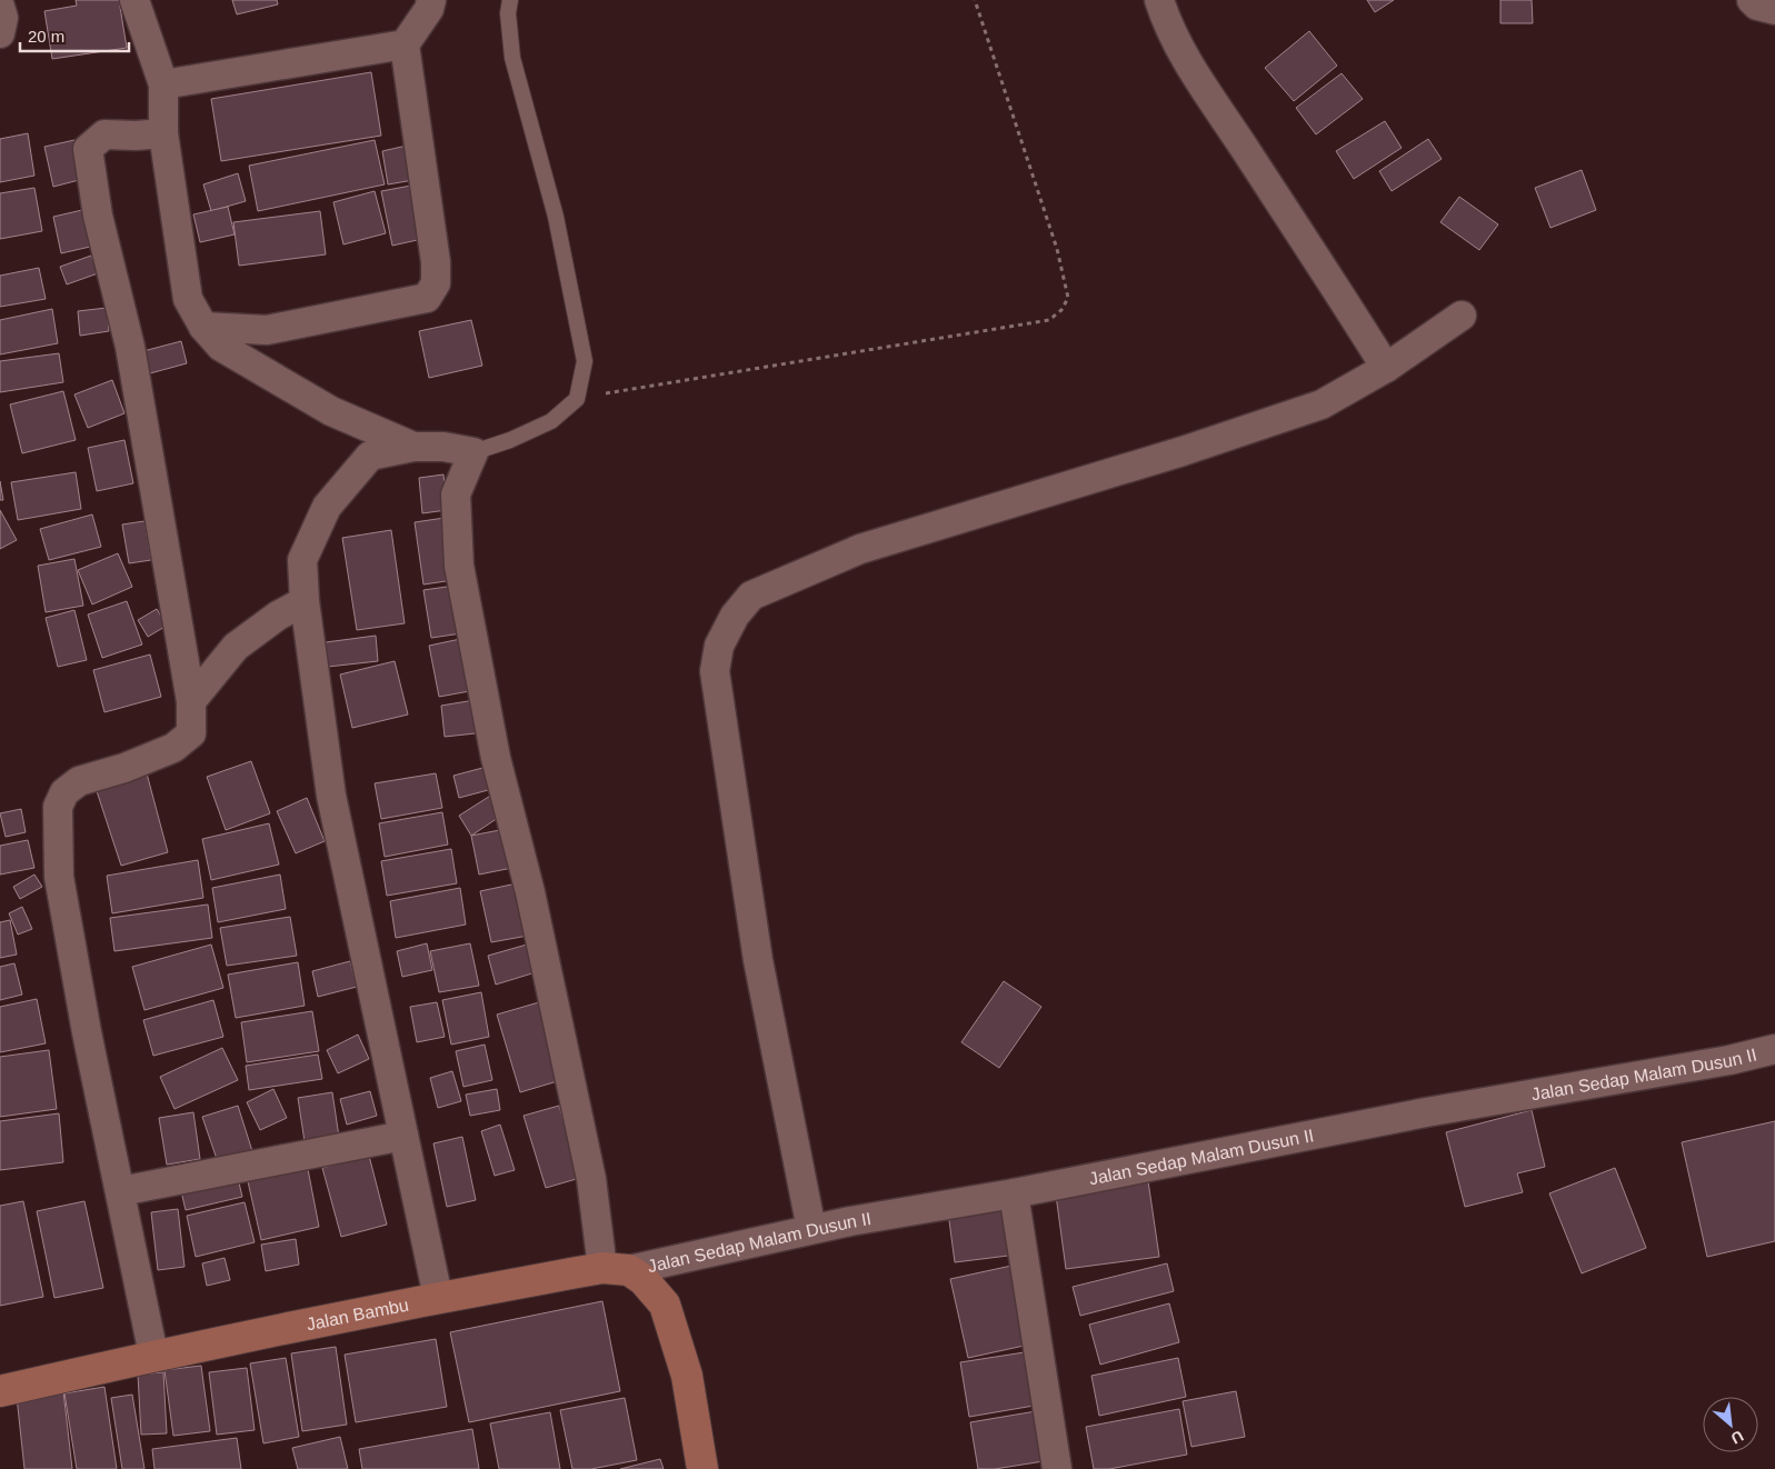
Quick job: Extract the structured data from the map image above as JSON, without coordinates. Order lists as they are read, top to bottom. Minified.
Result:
{"streets":{"street":["Jalan Sedap Malam Dusun II","Jalan Bambu"]},"crossings":[["Jalan Sedap Malam Dusun II","Jalan Bambu"]],"scale_bar":"20 m","north":"bottom right"}
